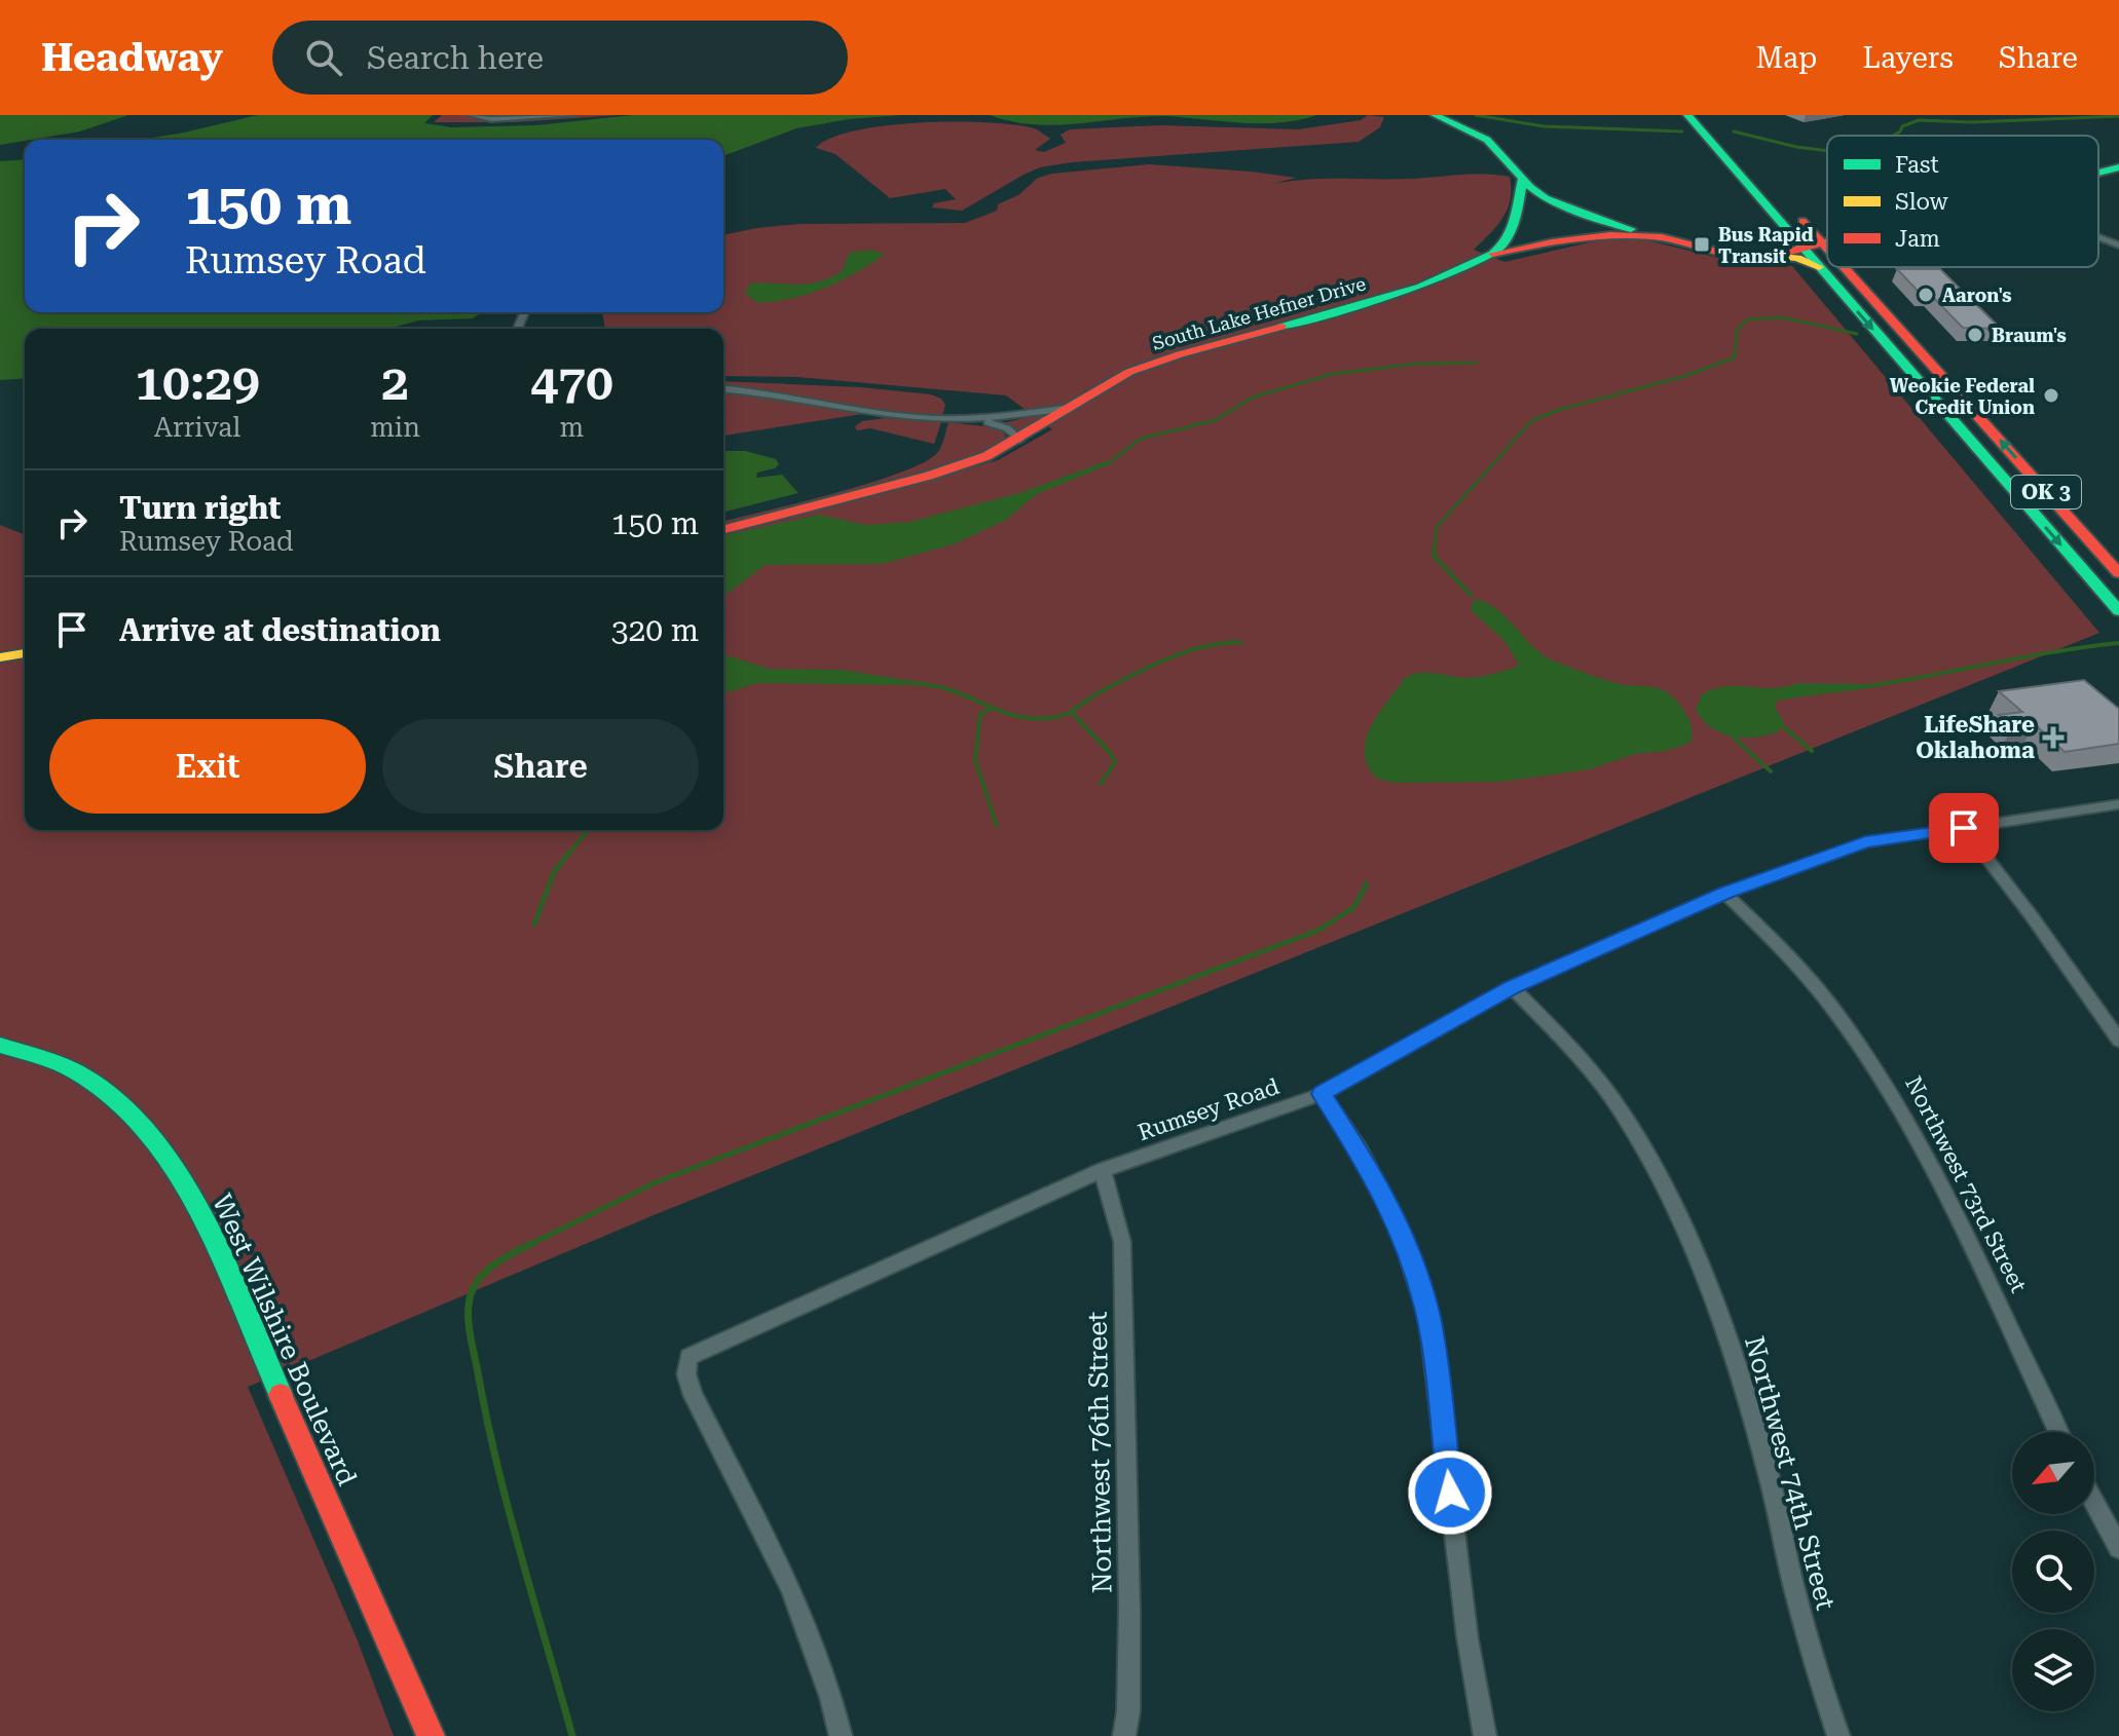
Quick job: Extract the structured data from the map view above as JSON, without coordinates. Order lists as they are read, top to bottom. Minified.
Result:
{"streets":{"main road":["South Lake Hefner Drive","OK 3","West Wilshire Boulevard"],"street":["Rumsey Road","Northwest 73rd Street","Northwest 76th Street","Northwest 74th Street"]},"crossings":[["Rumsey Road","Northwest 73rd Street"],["Rumsey Road","Northwest 76th Street"],["Rumsey Road","Northwest 74th Street"]],"places":{"transit":["Bus Rapid Transit"],"other":["Aaron's","Braum's","Weokie Federal Credit Union"],"health":["LifeShare Oklahoma"]},"legend":["Fast","Slow","Jam"],"north":"bottom left","page":{"header":"Headway","search":"Search here","nav":["Map","Layers","Share"],"turn":["150 m","Rumsey Road"],"eta":["10:29","Arrival","2","min","470","m"],"list":[{"name":"Turn right","note":"Rumsey Road","value":"150 m"},{"name":"Arrive at destination","value":"320 m"}],"buttons":["Exit","Share"]}}
